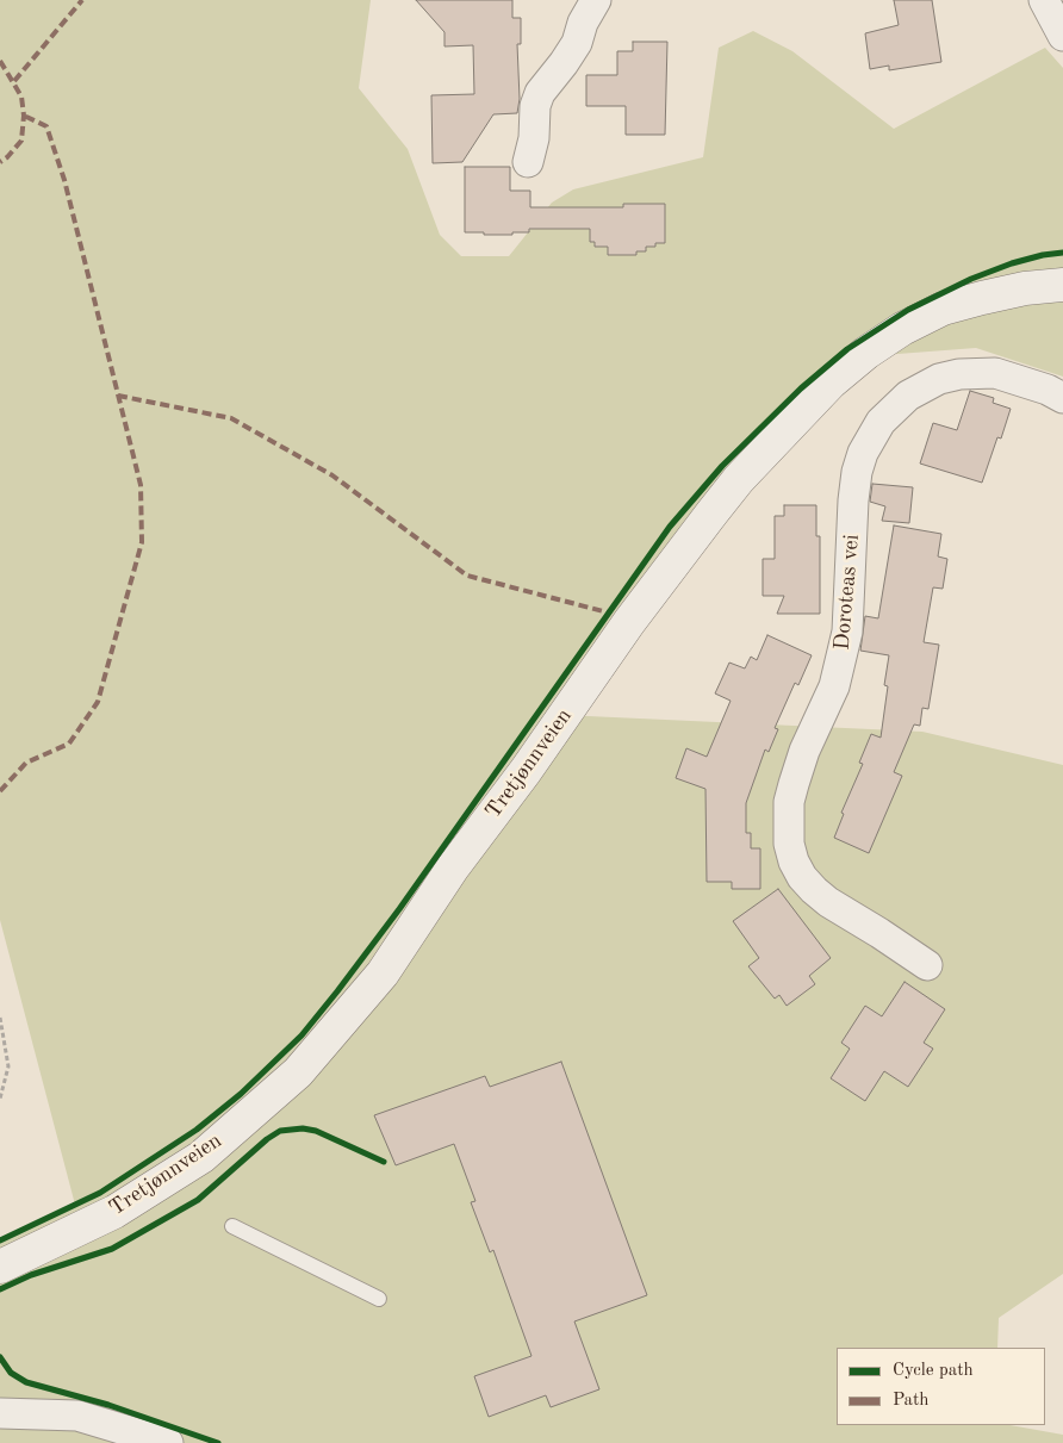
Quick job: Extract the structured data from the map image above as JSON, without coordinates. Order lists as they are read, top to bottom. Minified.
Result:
{"streets":{"street":["Doroteas vei","Tretjønnveien"]},"legend":["Cycle path","Path"]}
